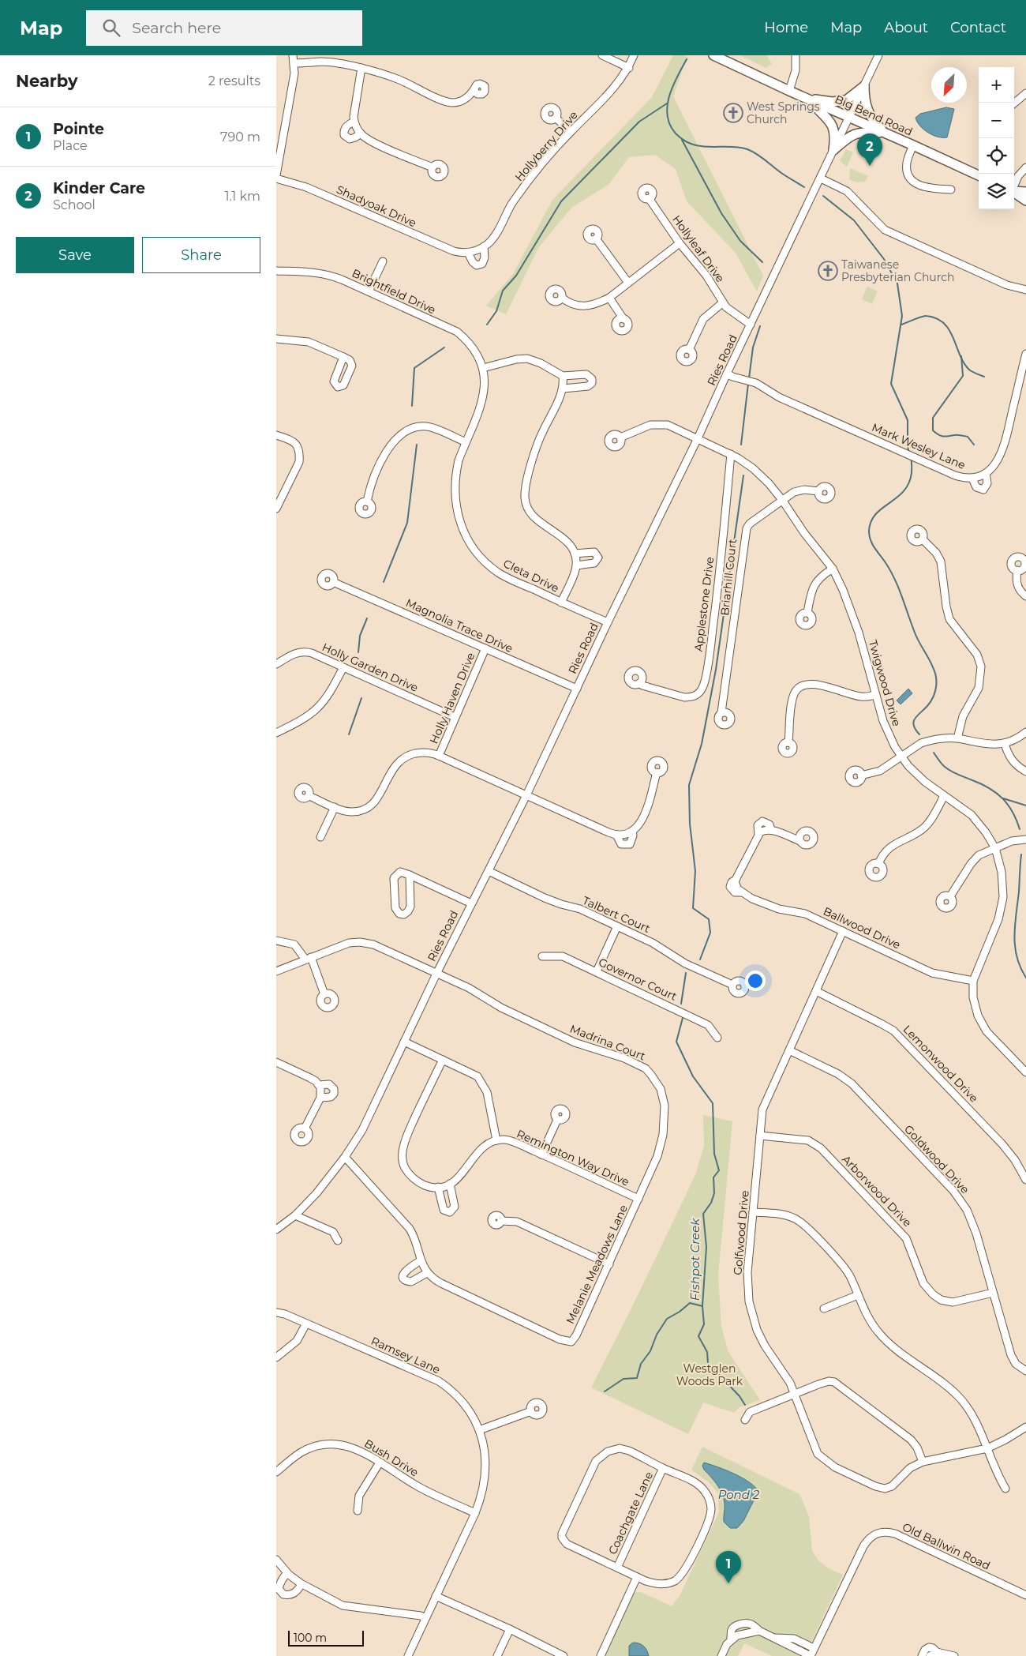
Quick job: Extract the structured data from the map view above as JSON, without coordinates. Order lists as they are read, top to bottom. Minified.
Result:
{"streets":{"main road":["Big Bend Road"],"street":["Hollyberry Drive","Shadyoak Drive","Hollyleaf Drive","Brightfield Drive","Ries Road","Mark Wesley Lane","Cleta Drive","Briarhill Court","Applestone Drive","Magnolia Trace Drive","Holly Garden Drive","Twigwood Drive","Holly Haven Drive","Talbert Court","Ballwood Drive","Governor Court","Madrina Court","Lemonwood Drive","Remington Way Drive","Goldwood Drive","Arborwood Drive","Golfwood Drive","Melanie Meadows Lane","Ramsey Lane","Bush Drive","Coachgate Lane","Old Ballwin Road"]},"crossings":[["Big Bend Road","Ries Road"],["Hollyberry Drive","Shadyoak Drive"],["Hollyleaf Drive","Ries Road"],["Brightfield Drive","Cleta Drive"],["Ries Road","Mark Wesley Lane"],["Ries Road","Cleta Drive"],["Ries Road","Magnolia Trace Drive"],["Ries Road","Twigwood Drive"],["Ries Road","Talbert Court"],["Ries Road","Madrina Court"],["Ries Road","Melanie Meadows Lane"],["Briarhill Court","Twigwood Drive"],["Applestone Drive","Twigwood Drive"],["Magnolia Trace Drive","Holly Haven Drive"],["Holly Garden Drive","Holly Haven Drive"],["Twigwood Drive","Ballwood Drive"],["Ballwood Drive","Golfwood Drive"],["Madrina Court","Remington Way Drive"],["Madrina Court","Melanie Meadows Lane"],["Lemonwood Drive","Golfwood Drive"],["Remington Way Drive","Melanie Meadows Lane"],["Goldwood Drive","Arborwood Drive"],["Goldwood Drive","Golfwood Drive"],["Arborwood Drive","Golfwood Drive"],["Ramsey Lane","Bush Drive"]],"water":["Fishpot Creek","Pond 2"],"parks":["Westglen Woods Park"],"places":{"church":["West Springs Church","Taiwanese Presbyterian Church"]},"scale_bar":"100 m","north":"bottom left","page":{"header":"Map","search":"Search here","nav":["Home","Map","About","Contact"],"heading":["Nearby","2 results"],"map_buttons":["+","−"],"list":[{"mark":"1","name":"Pointe","note":"Place","value":"790 m"},{"mark":"2","name":"Kinder Care","note":"School","value":"1.1 km"}],"pins":["2","1"],"buttons":["Save","Share"],"scale":"100 m"}}
